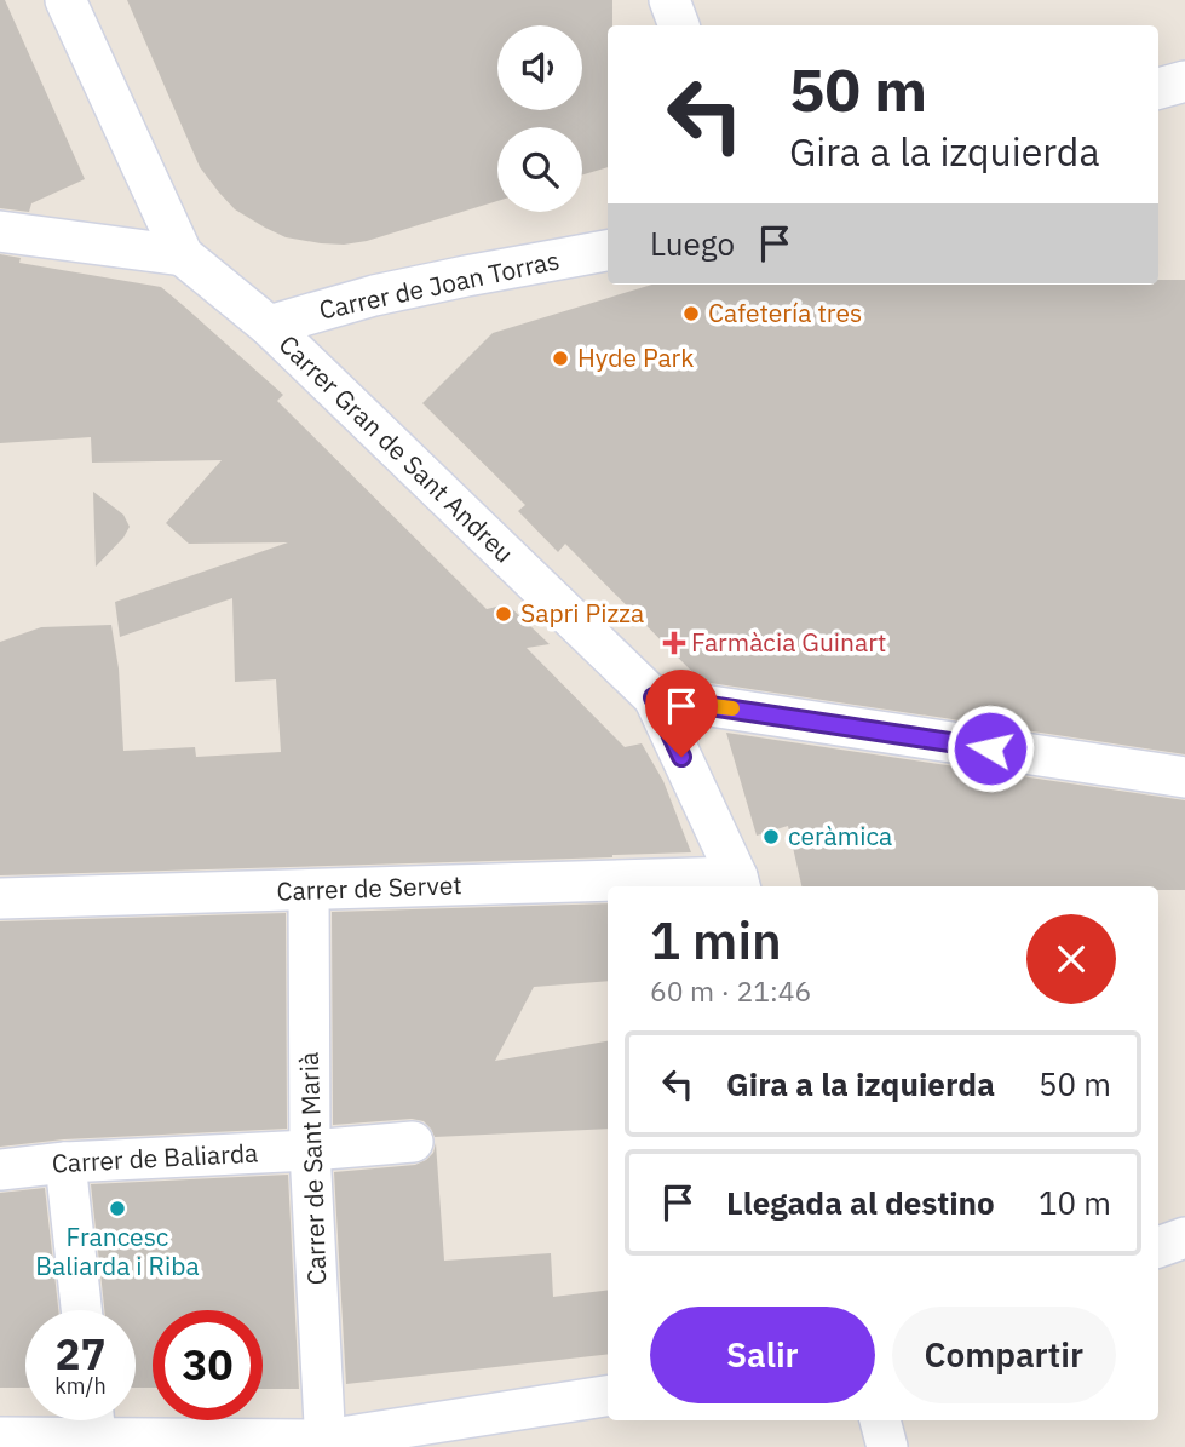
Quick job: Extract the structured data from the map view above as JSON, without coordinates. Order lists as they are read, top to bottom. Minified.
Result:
{"streets":{"street":["Carrer de Joan Torras","Carrer Gran de Sant Andreu","Carrer de Servet","Carrer de Baliarda","Carrer de Sant Marià"]},"crossings":[["Carrer de Joan Torras","Carrer Gran de Sant Andreu"],["Carrer Gran de Sant Andreu","Carrer de Servet"],["Carrer de Servet","Carrer de Sant Marià"],["Carrer de Baliarda","Carrer de Sant Marià"]],"places":{"other":["Cafetería tres","Hyde Park","Sapri Pizza","ceràmica","Francesc Baliarda i Riba"],"health":["Farmàcia Guinart"]},"page":{"turn":["50 m","Gira a la izquierda"],"then":"Luego","heading":["1 min","60 m · 21:46"],"list":[{"name":"Gira a la izquierda","value":"50 m"},{"name":"Llegada al destino","value":"10 m"}],"buttons":["Salir","Compartir"],"speed":"27 km/h","limit":"30"}}
